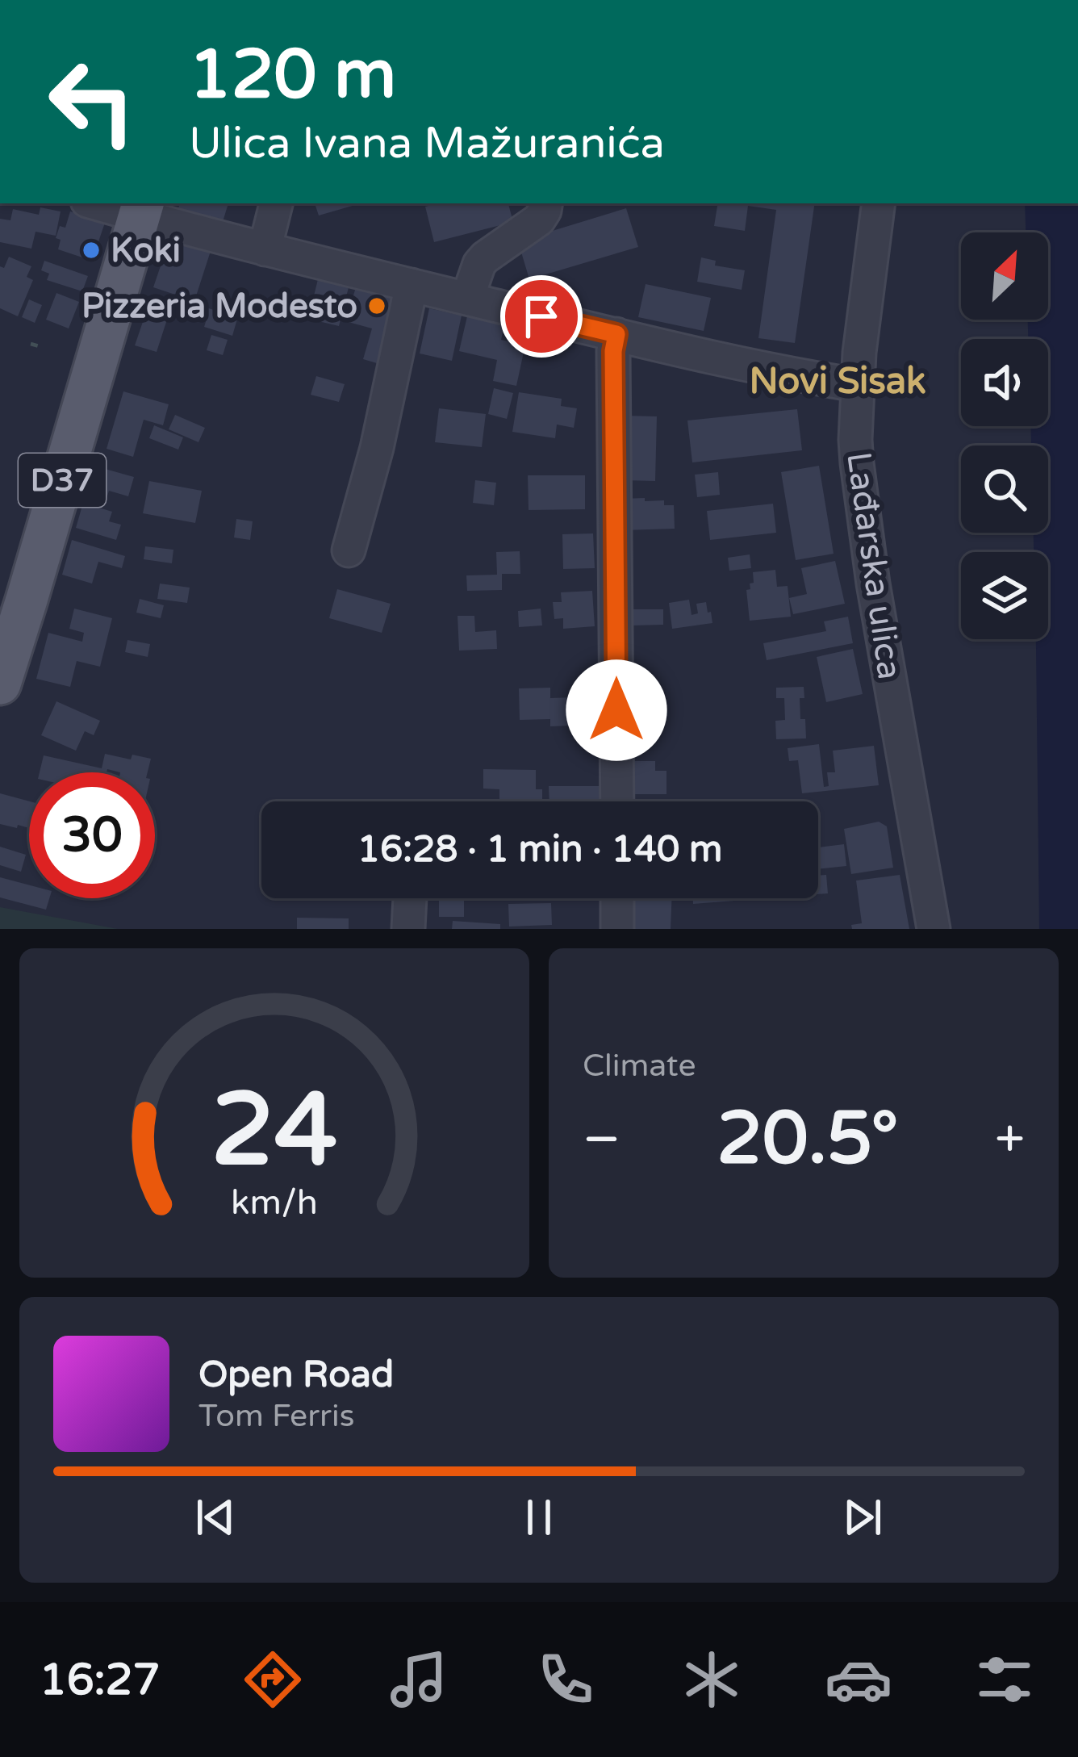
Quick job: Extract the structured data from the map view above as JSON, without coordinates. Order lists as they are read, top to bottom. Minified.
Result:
{"streets":{"main road":["D37"],"street":["Lađarska ulica"]},"districts":["Novi Sisak"],"places":["Koki","Pizzeria Modesto"],"north":"top right","page":{"turn":["120 m","Ulica Ivana Mažuranića"],"limit":"30","trip":"16:28 · 1 min · 140 m","tile":"Climate","heat":["−","20.5°","+"],"song":["Open Road","Tom Ferris"],"tabs":"16:27","gauge":["24","km/h"]}}
